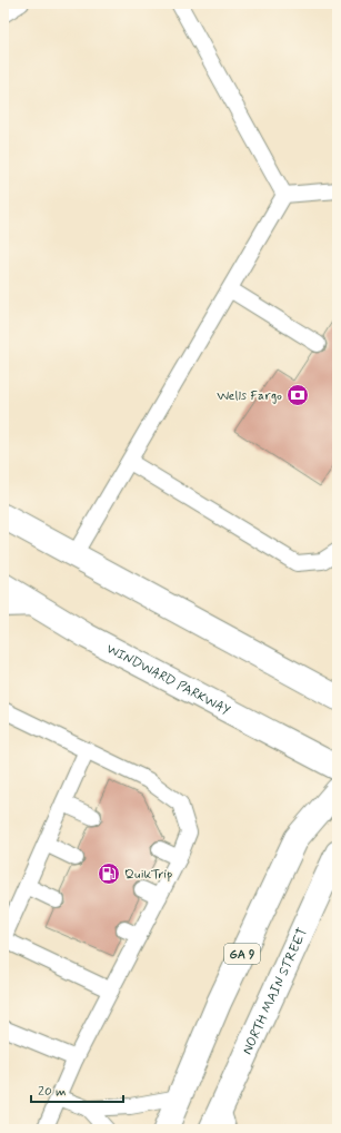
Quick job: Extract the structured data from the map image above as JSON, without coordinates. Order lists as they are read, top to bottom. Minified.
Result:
{"streets":{"street":["WINDWARD PARKWAY","GA 9","NORTH MAIN STREET"]},"places":{"bank":["Wells Fargo"],"fuel station":["QuikTrip"]},"scale_bar":"20 m"}
